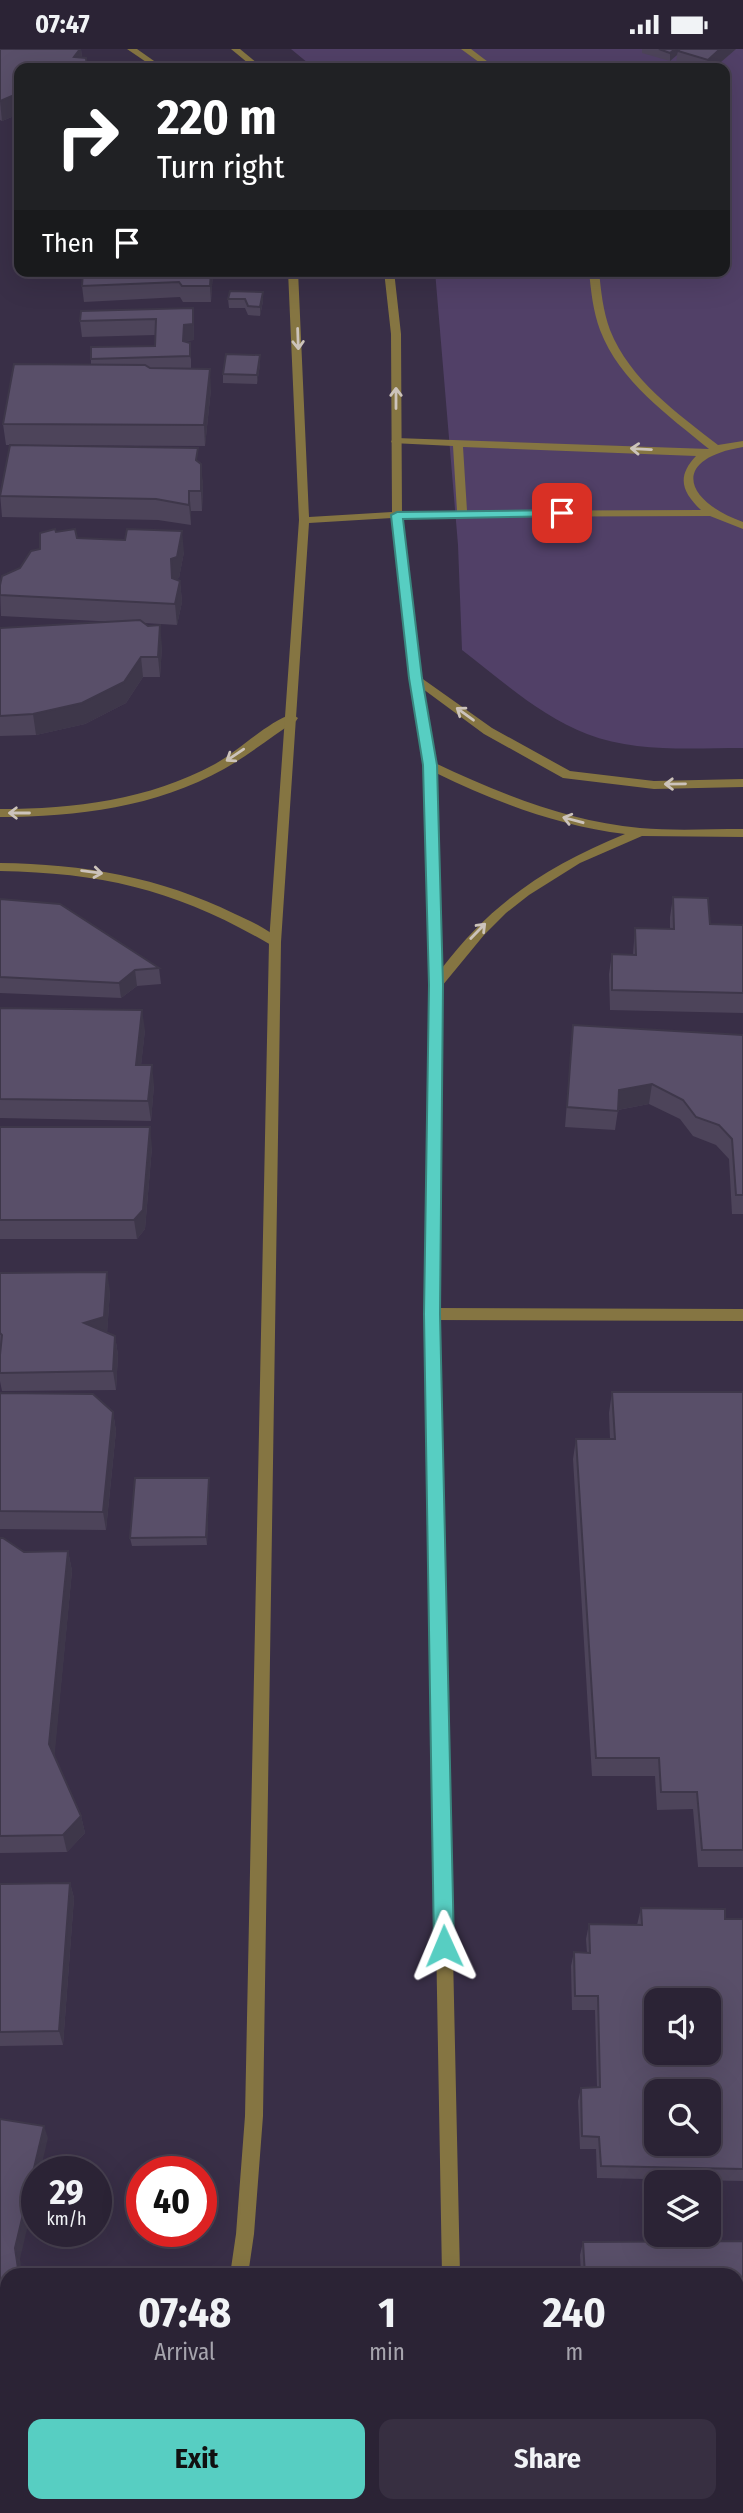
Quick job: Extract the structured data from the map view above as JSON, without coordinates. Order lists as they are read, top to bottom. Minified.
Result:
{"page":{"status":"07:47","turn":["220 m","Turn right"],"then":"Then","speed":"29 km/h","limit":"40","eta":["07:48","Arrival","1","min","240","m"],"buttons":["Exit","Share"]}}
